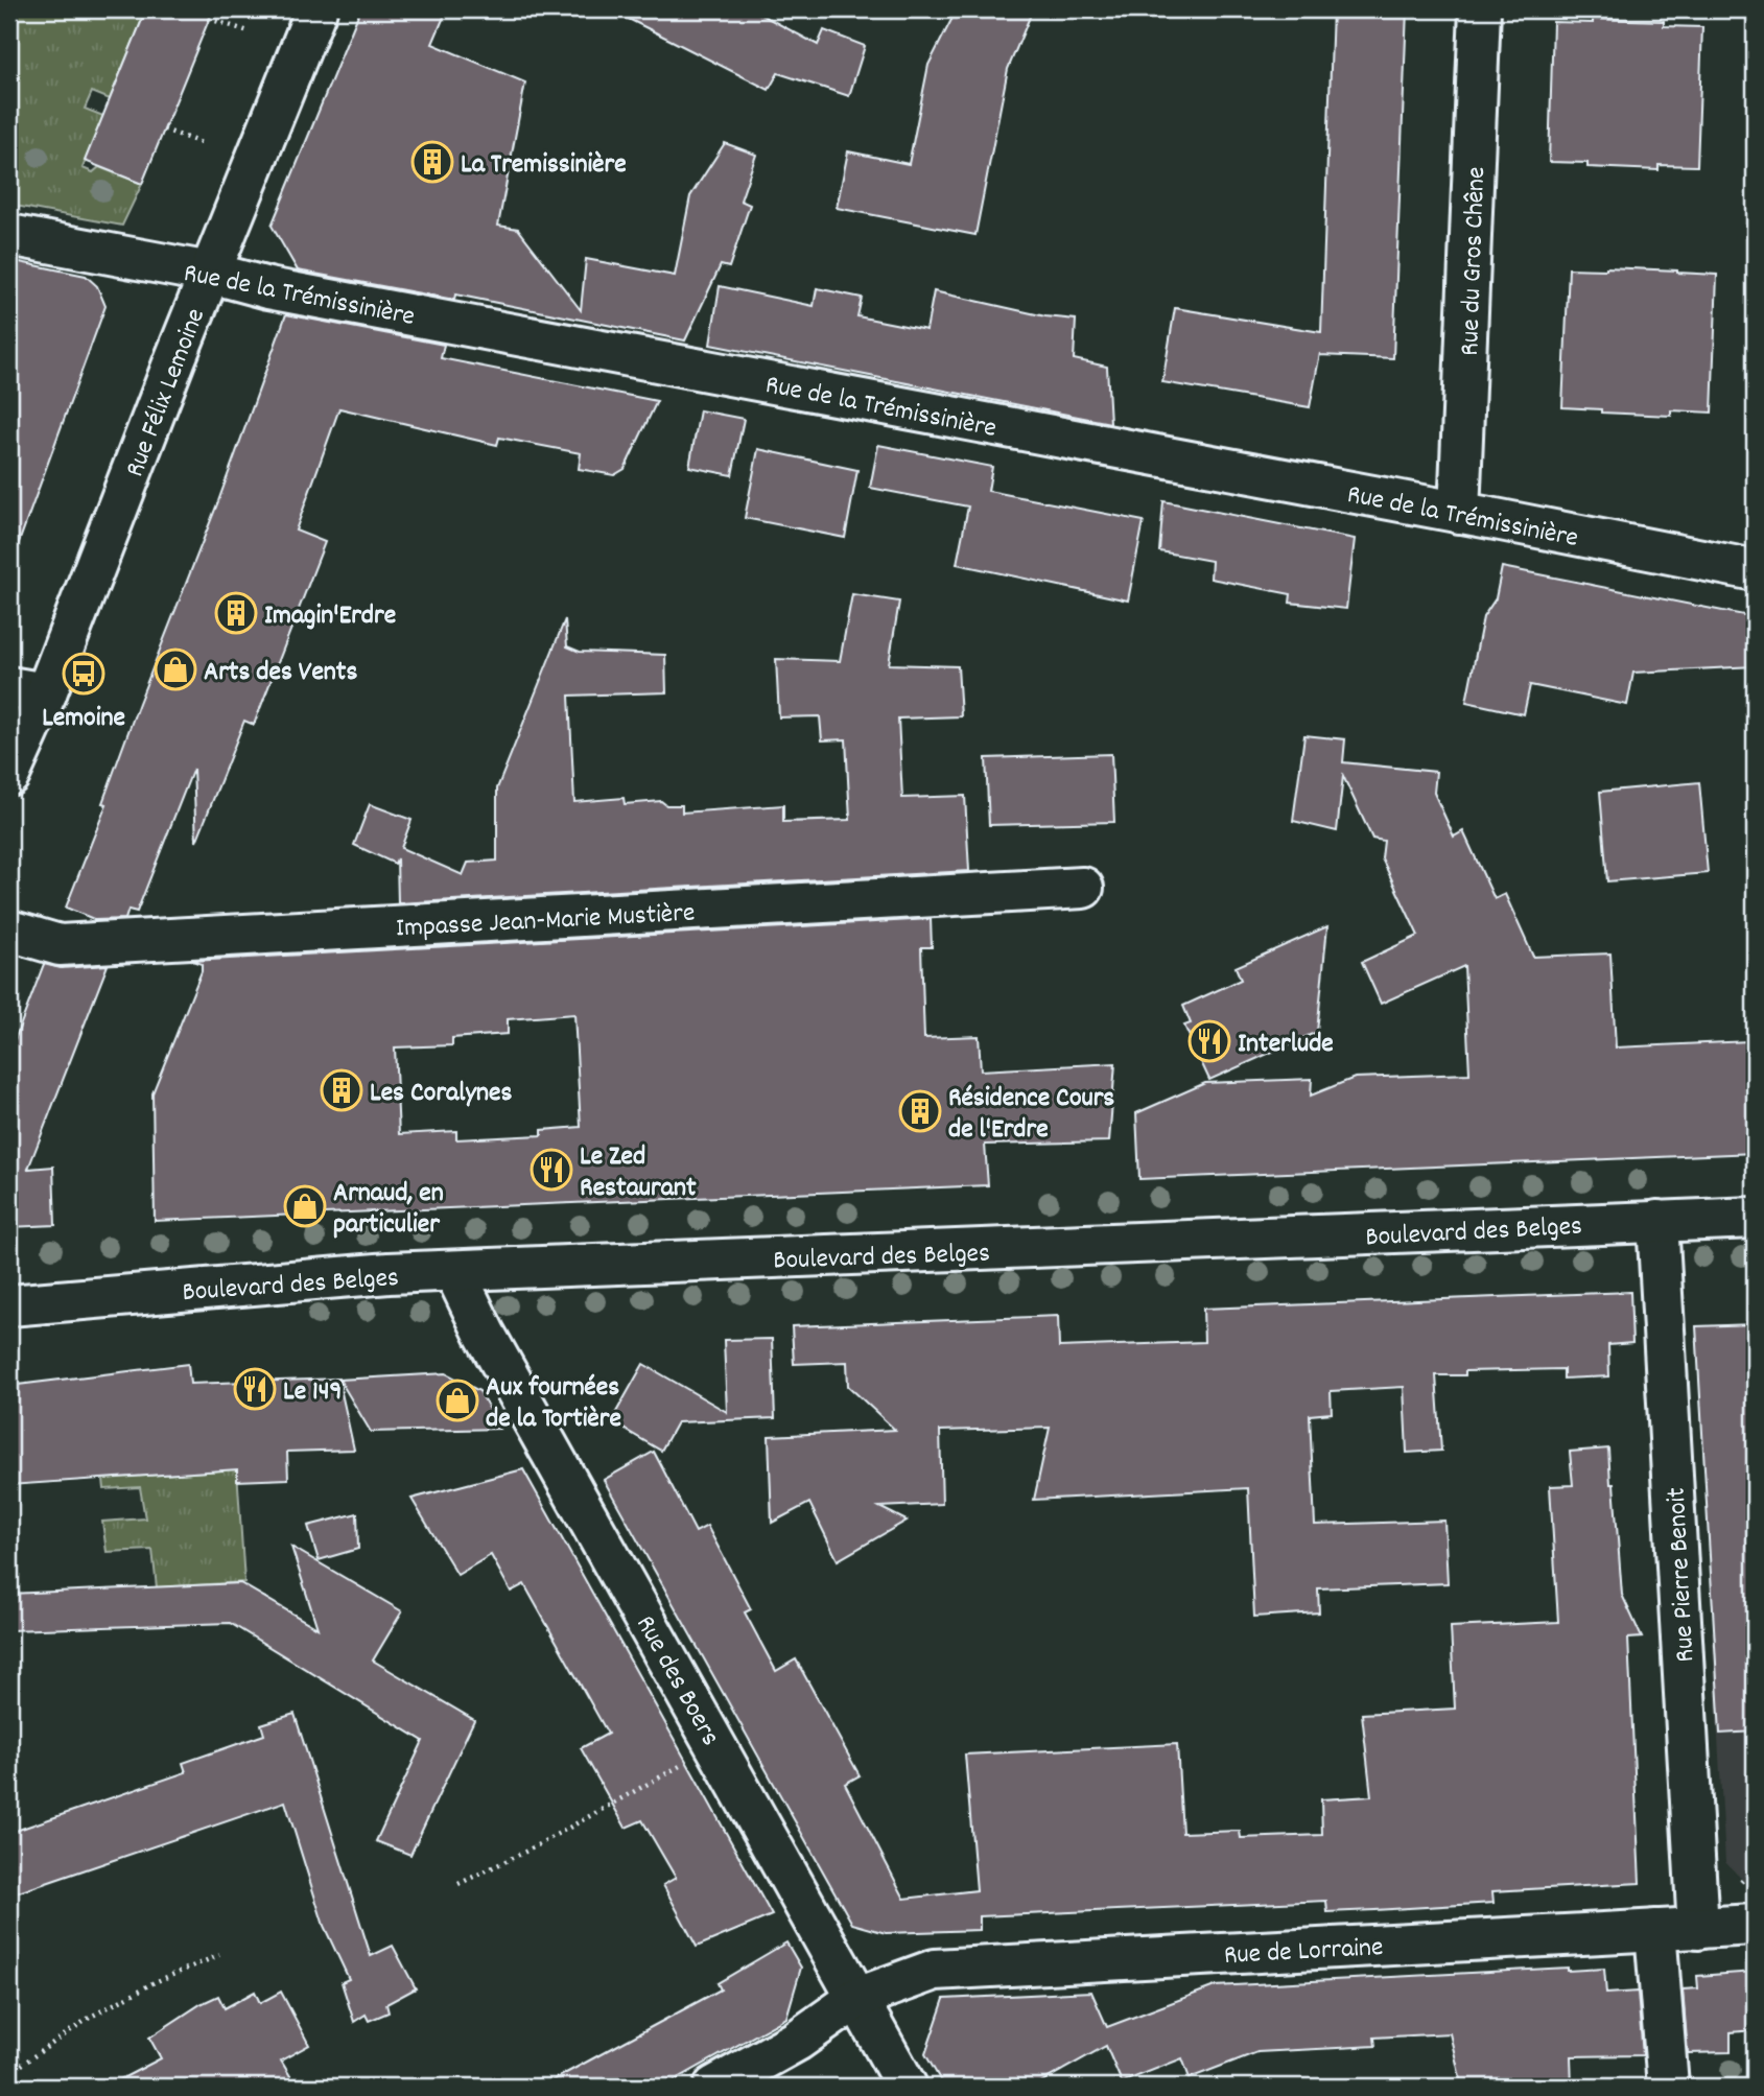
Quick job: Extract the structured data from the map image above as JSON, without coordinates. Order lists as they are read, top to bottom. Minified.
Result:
{"streets":{"street":["Rue du Gros Chêne","Rue de la Trémissinière","Rue Félix Lemoine","Impasse Jean-Marie Mustière","Boulevard des Belges","Rue Pierre Benoit","Rue des Boers","Rue de Lorraine"]},"crossings":[["Rue du Gros Chêne","Rue de la Trémissinière"],["Rue de la Trémissinière","Rue Félix Lemoine"],["Boulevard des Belges","Rue Pierre Benoit"],["Boulevard des Belges","Rue des Boers"],["Rue Pierre Benoit","Rue de Lorraine"],["Rue des Boers","Rue de Lorraine"]],"places":{"building":["La Tremissinière","Imagin'Erdre","Les Coralynes","Résidence Cours de l'Erdre"],"shop":["Arts des Vents","Arnaud, en particulier","Aux fournées de la Tortière"],"bus stop":["Lemoine"],"restaurant":["Interlude","Le Zed Restaurant","Le 149"]}}
